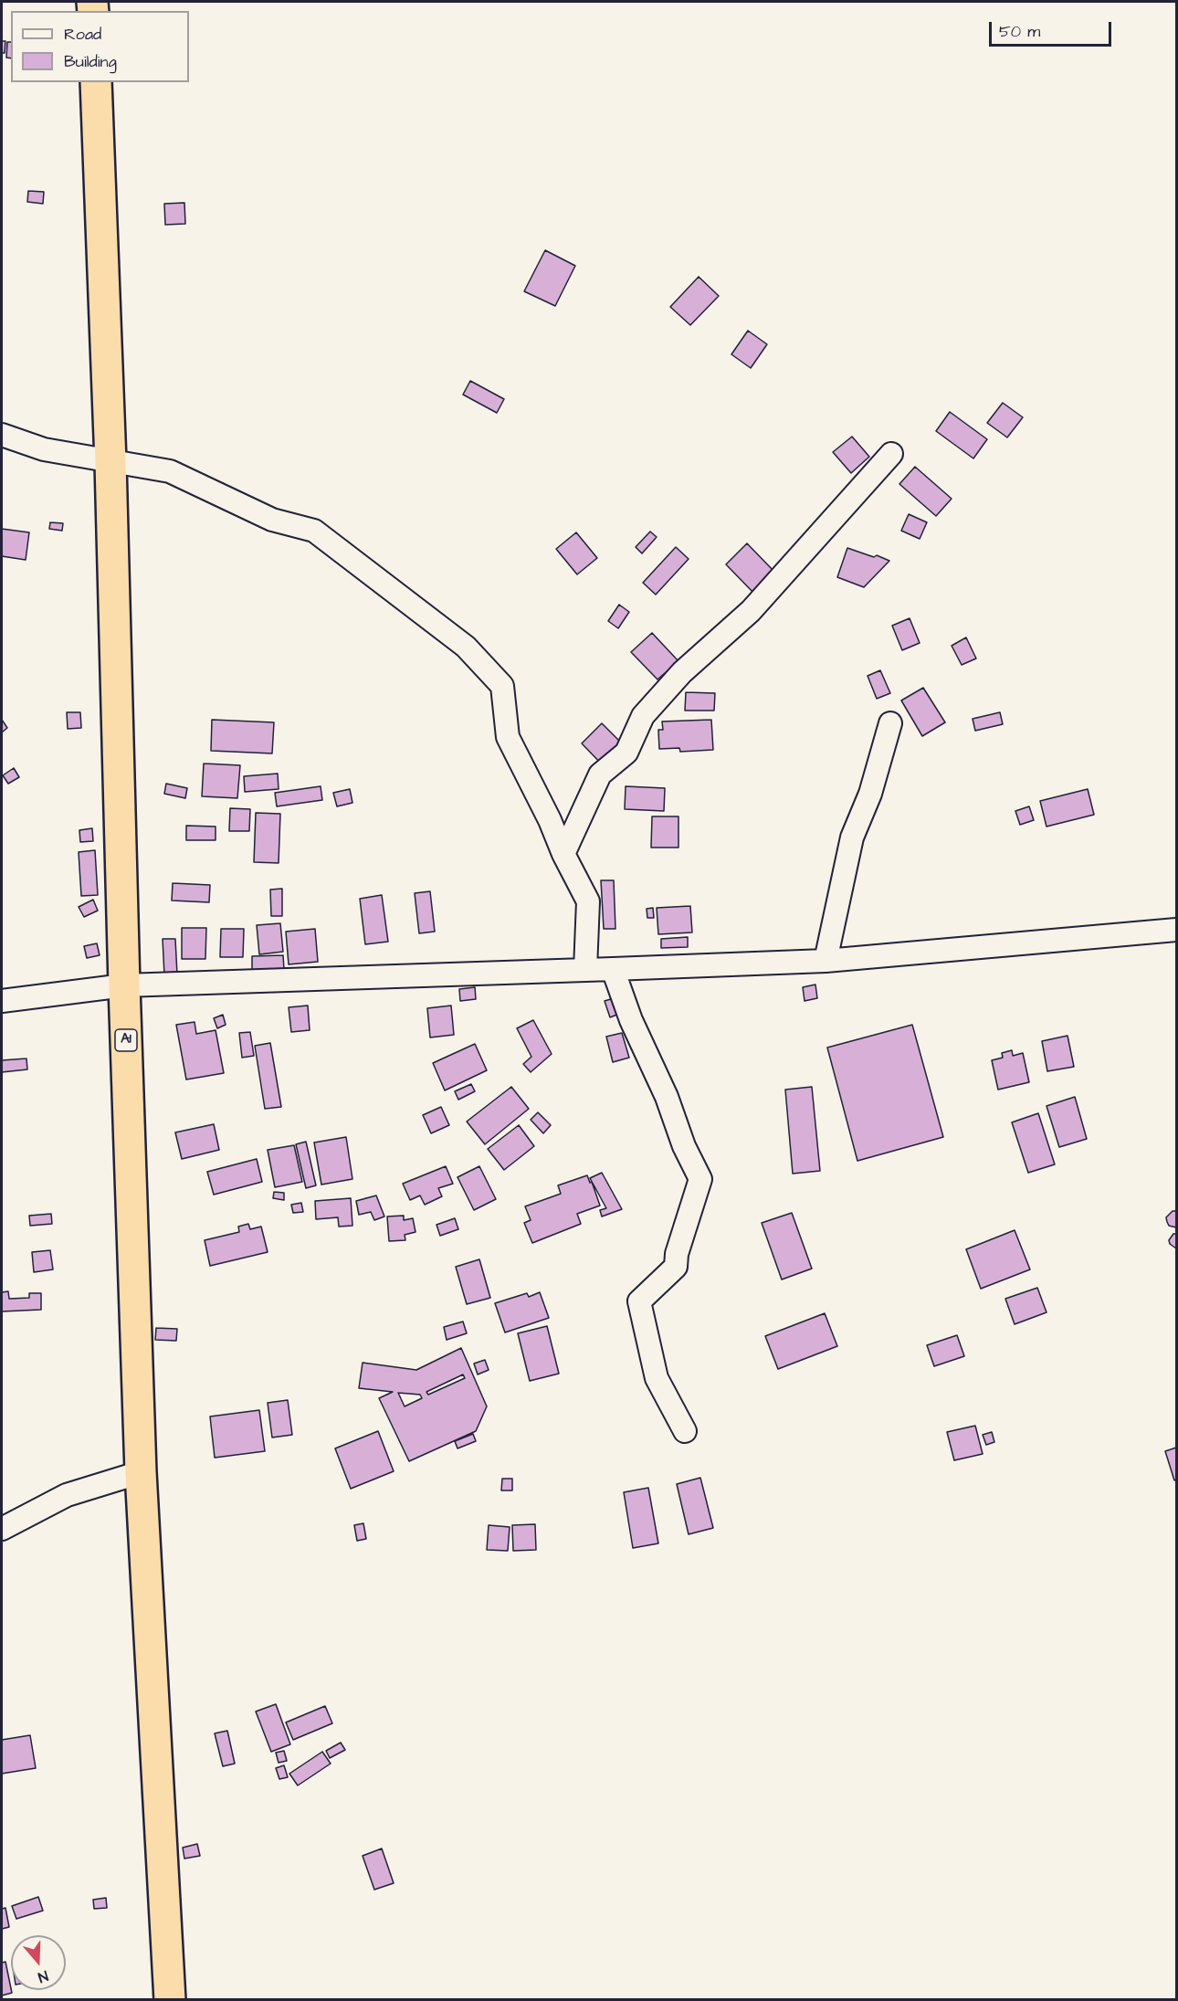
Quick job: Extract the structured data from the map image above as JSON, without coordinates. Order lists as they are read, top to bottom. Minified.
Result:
{"streets":{"highway":["A1"]},"legend":["Road","Building"],"scale_bar":"50 m","north":"bottom"}
